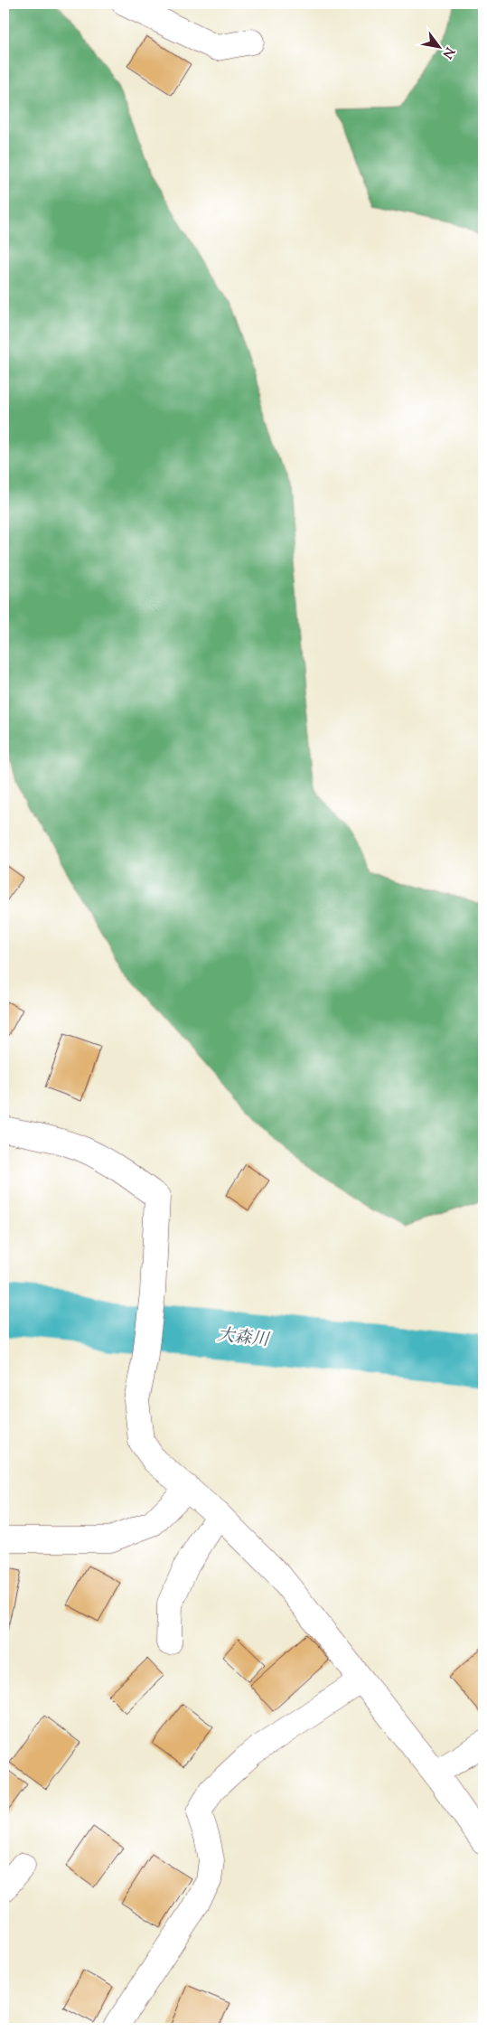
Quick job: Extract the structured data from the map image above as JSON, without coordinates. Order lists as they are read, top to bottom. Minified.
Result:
{"water":["大森川"],"north":"bottom right"}
